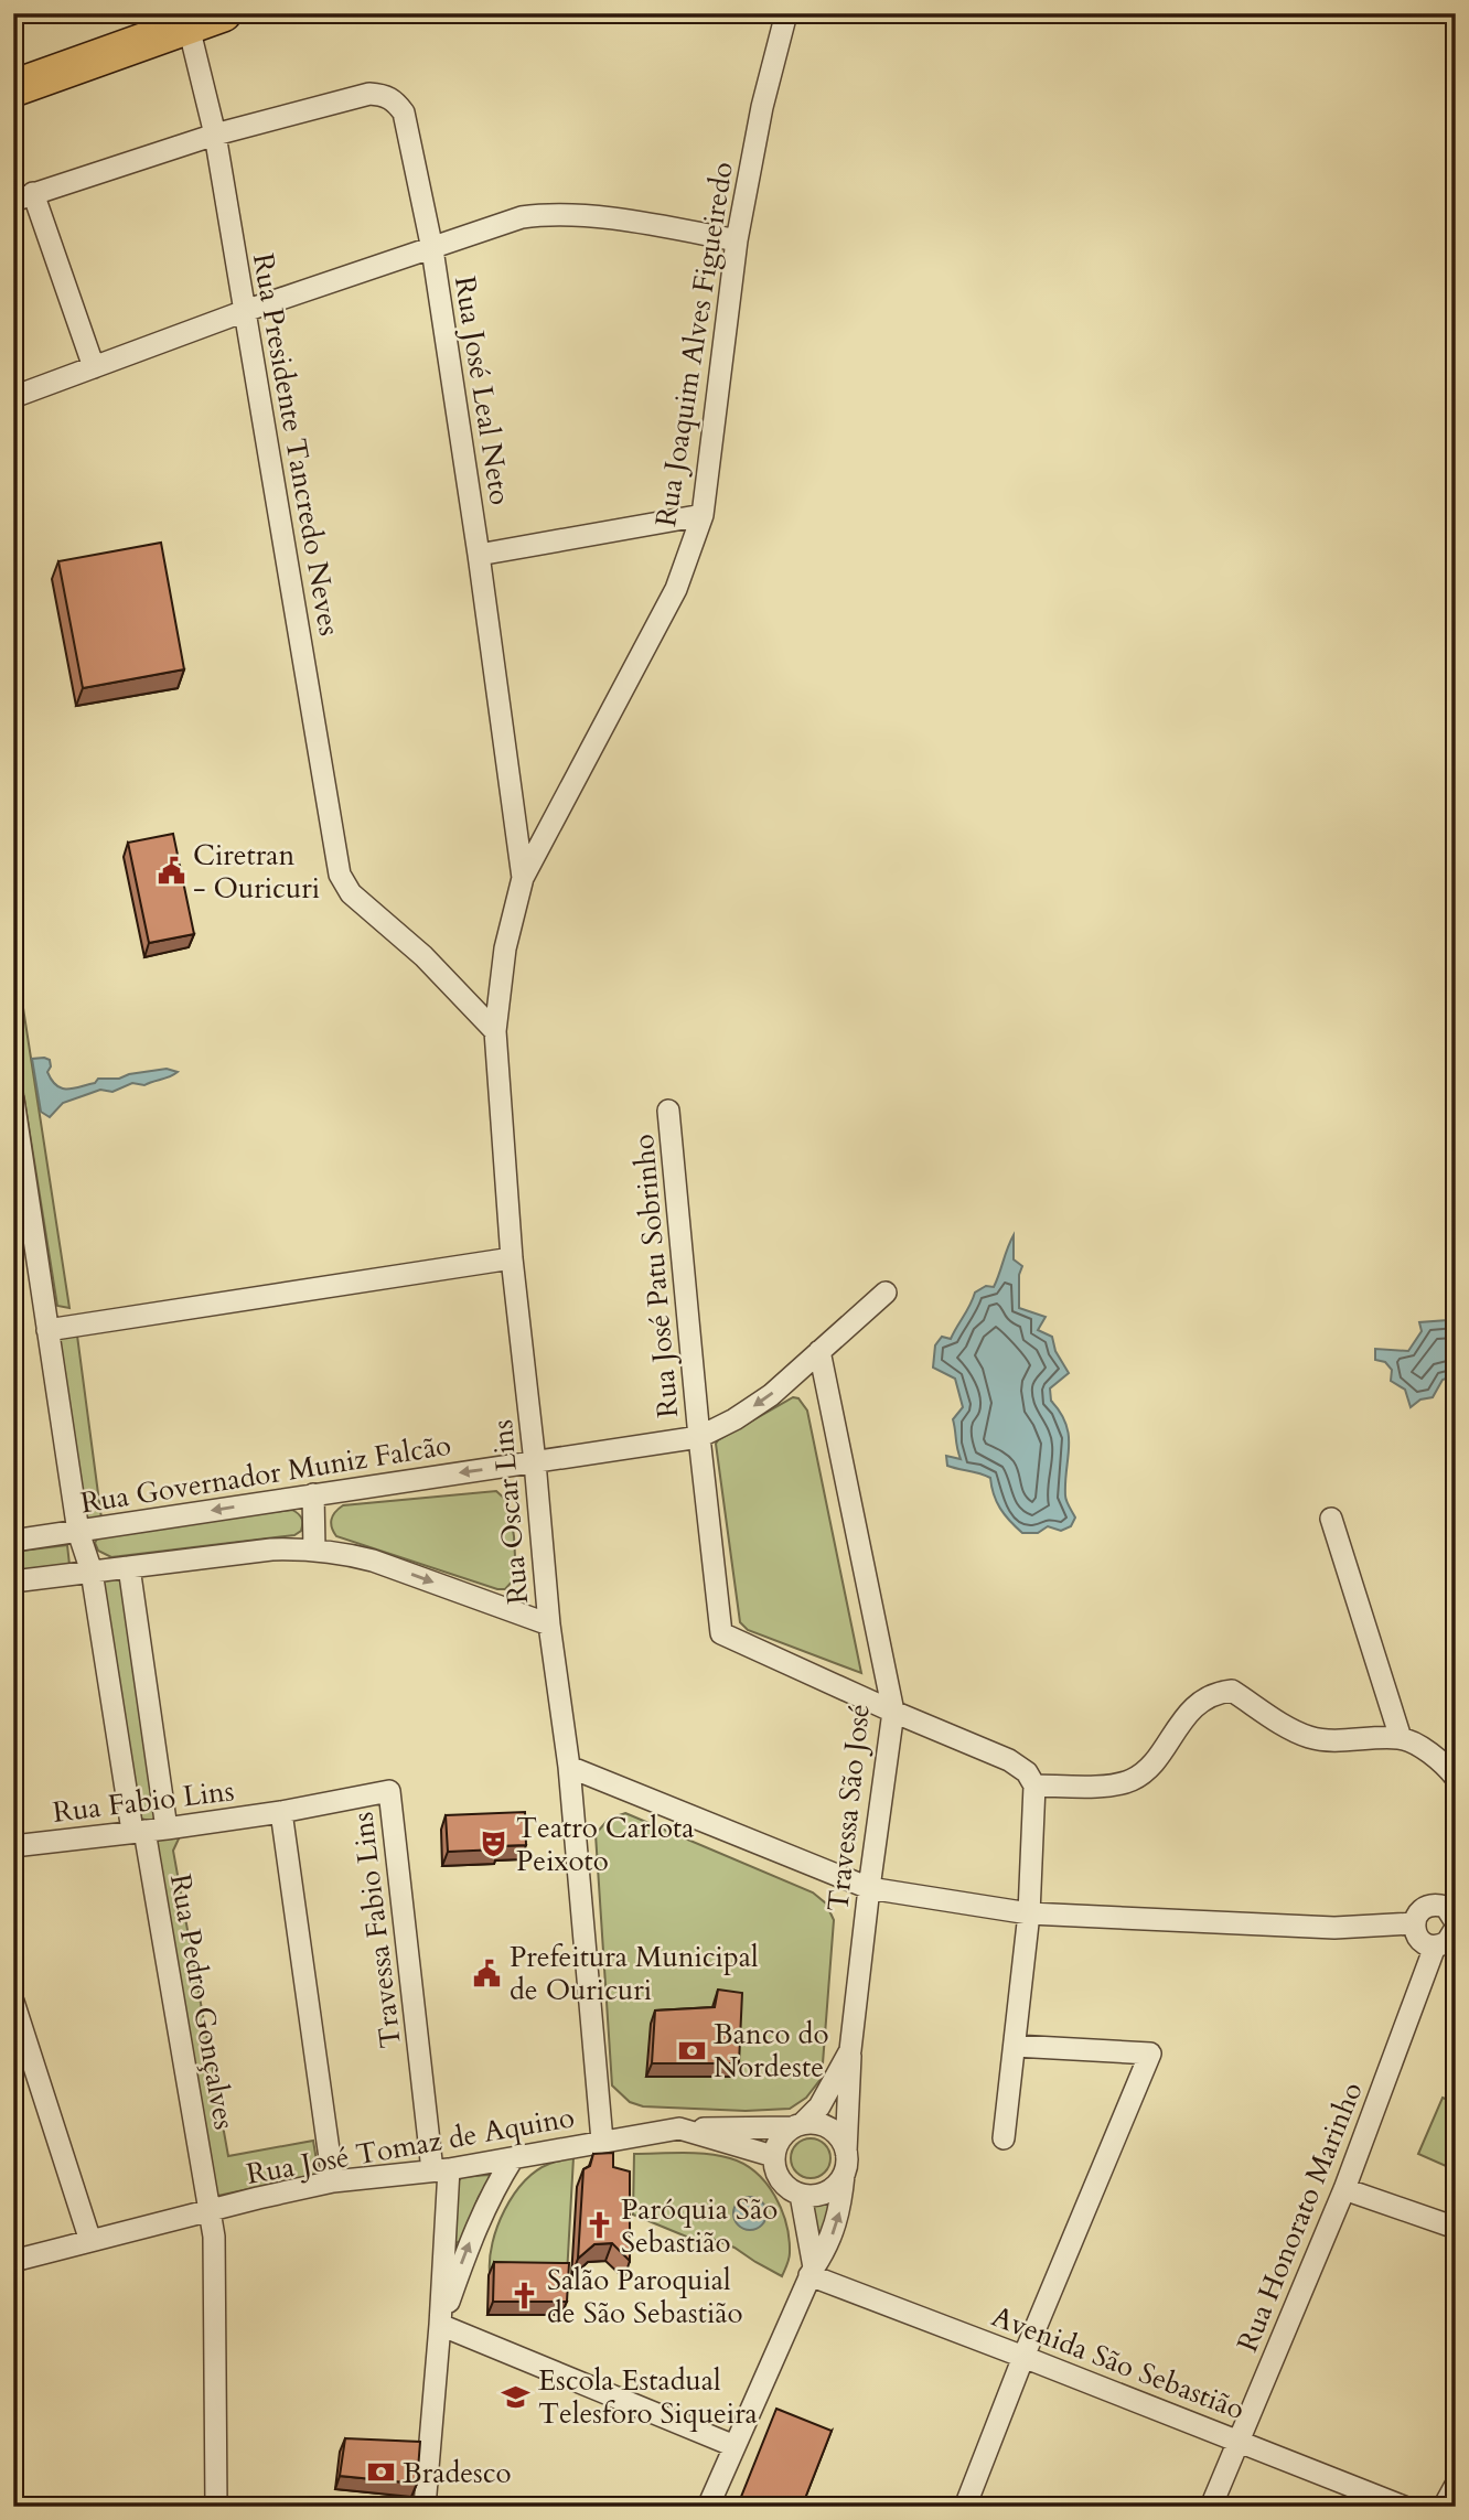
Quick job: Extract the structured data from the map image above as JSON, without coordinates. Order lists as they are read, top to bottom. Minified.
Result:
{"streets":{"street":["Rua Joaquim Alves Figueiredo","Rua José Leal Neto","Rua Presidente Tancredo Neves","Rua José Patu Sobrinho","Rua Governador Muniz Falcão","Rua Oscar Lins","Rua Fabio Lins","Travessa São José","Travessa Fabio Lins","Rua Pedro Gonçalves","Rua José Tomaz de Aquino","Rua Honorato Marinho","Avenida São Sebastião"]},"crossings":[["Rua Joaquim Alves Figueiredo","Rua José Leal Neto"],["Rua Joaquim Alves Figueiredo","Rua Oscar Lins"],["Rua José Leal Neto","Rua Presidente Tancredo Neves"],["Rua José Leal Neto","Rua Oscar Lins"],["Rua Presidente Tancredo Neves","Rua Oscar Lins"],["Rua José Patu Sobrinho","Rua Governador Muniz Falcão"],["Rua José Patu Sobrinho","Travessa São José"],["Rua Governador Muniz Falcão","Rua Oscar Lins"],["Rua Governador Muniz Falcão","Travessa São José"],["Rua Governador Muniz Falcão","Rua Pedro Gonçalves"],["Rua Oscar Lins","Rua José Tomaz de Aquino"],["Rua Fabio Lins","Travessa Fabio Lins"],["Rua Fabio Lins","Rua Pedro Gonçalves"],["Travessa São José","Rua José Tomaz de Aquino"],["Travessa Fabio Lins","Rua José Tomaz de Aquino"],["Rua Pedro Gonçalves","Rua José Tomaz de Aquino"],["Rua Honorato Marinho","Avenida São Sebastião"]],"places":{"public building":["Ciretran - Ouricuri","Prefeitura Municipal de Ouricuri"],"theatre":["Teatro Carlota Peixoto"],"bank":["Banco do Nordeste","Bradesco"],"church":["Paróquia São Sebastião","Salão Paroquial de São Sebastião"],"school or university":["Escola Estadual Telesforo Siqueira"]}}
